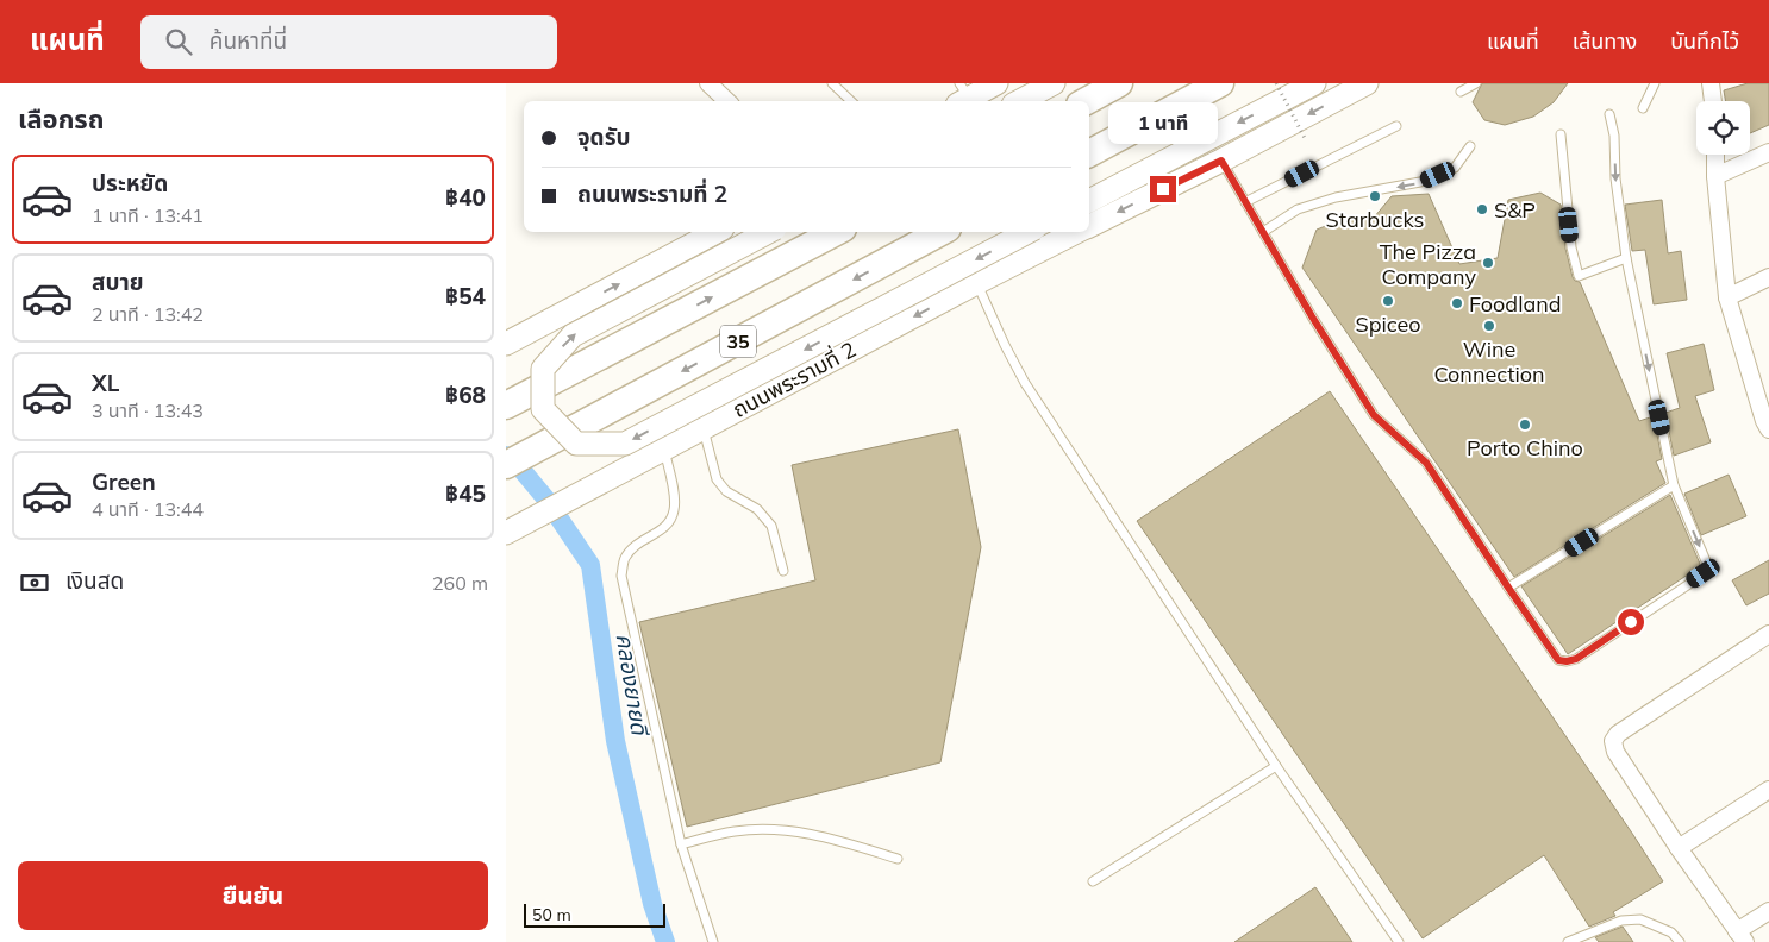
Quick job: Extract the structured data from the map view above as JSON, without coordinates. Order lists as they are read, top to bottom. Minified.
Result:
{"streets":{"highway":["35"],"main road":["ถนนพระรามที่ 2"]},"water":["คลองยายดี"],"places":["Starbucks","S&P","The Pizza Company","Spiceo","Foodland","Wine Connection","Porto Chino"],"scale_bar":"50 m","page":{"header":"แผนที่","search":"ค้นหาที่นี่","nav":["แผนที่","เส้นทาง","บันทึกไว้"],"heading":"เลือกรถ","banner":["จุดรับ","ถนนพระรามที่ 2"],"bubble":"1 นาที","list":[{"name":"ประหยัด","note":"1 นาที · 13:41","value":"฿40"},{"name":"สบาย","note":"2 นาที · 13:42","value":"฿54"},{"name":"XL","note":"3 นาที · 13:43","value":"฿68"},{"name":"Green","note":"4 นาที · 13:44","value":"฿45"}],"pay":["เงินสด","260 m"],"buttons":"ยืนยัน","scale":"50 m"}}
